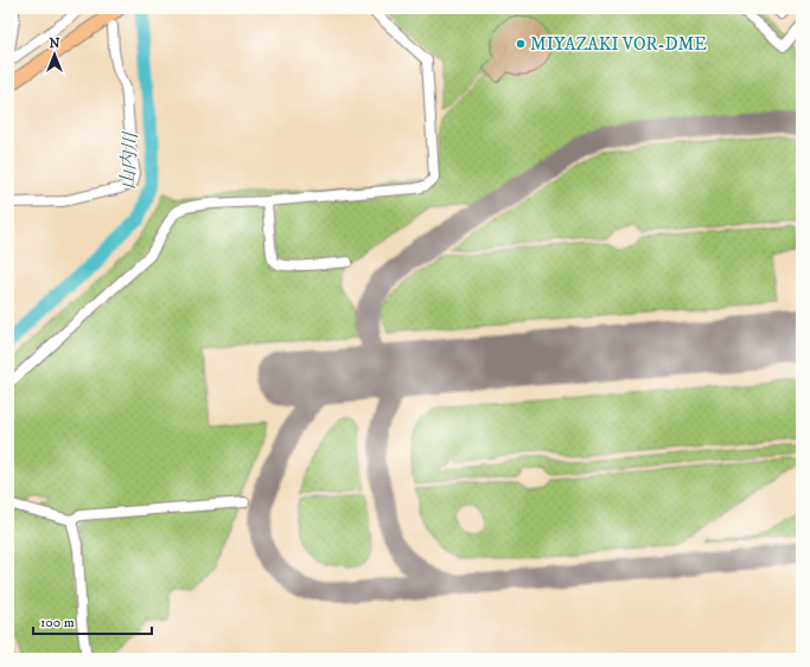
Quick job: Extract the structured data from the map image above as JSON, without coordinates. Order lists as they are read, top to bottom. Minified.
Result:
{"water":["山内川"],"places":["MIYAZAKI VOR-DME"],"scale_bar":"100 m","north":"top"}
